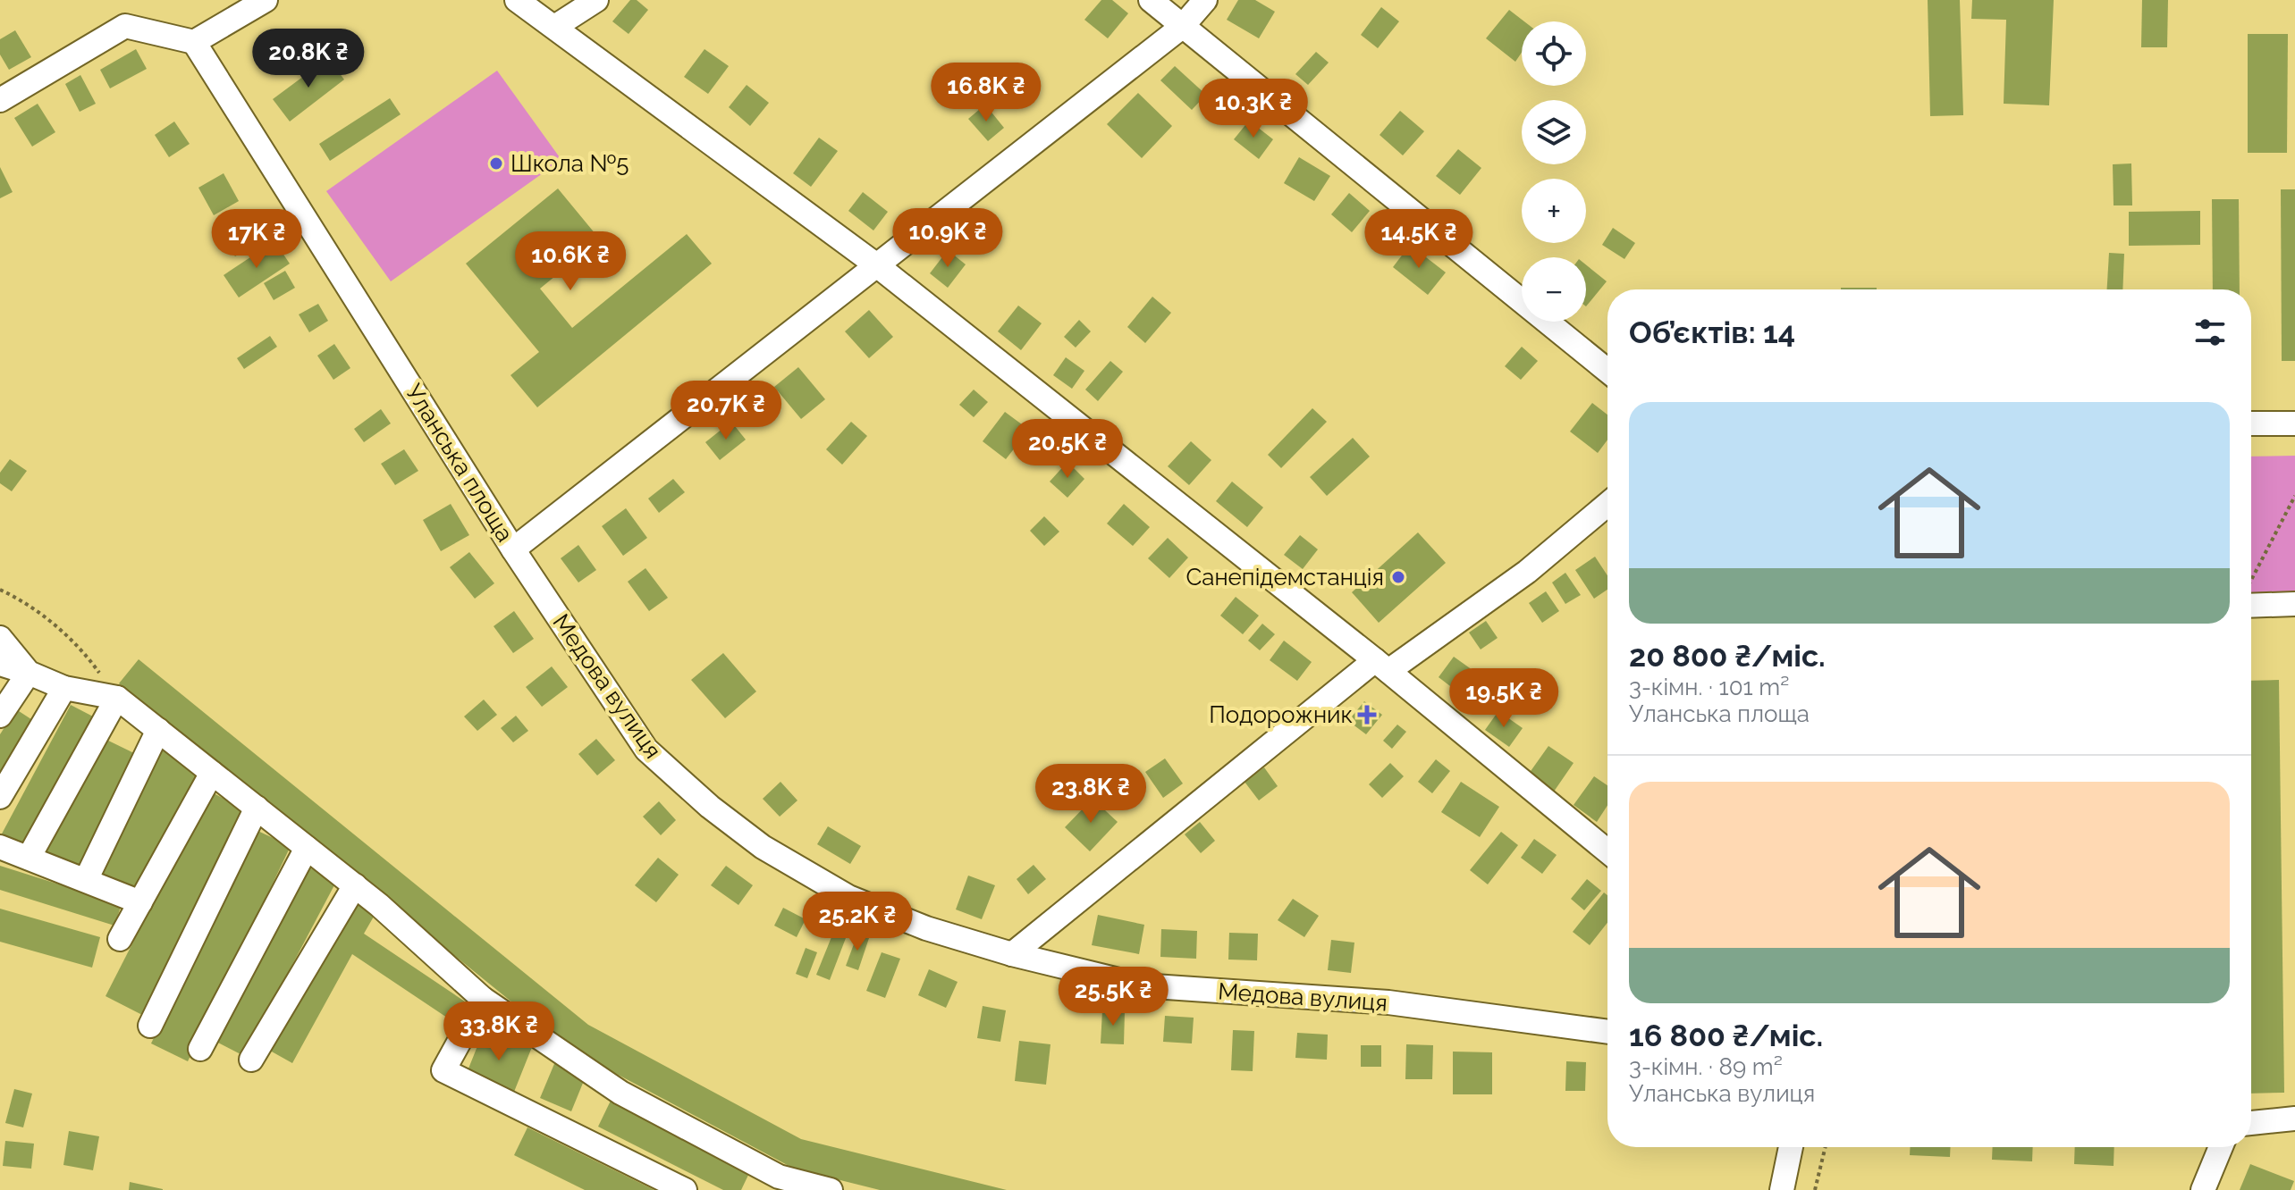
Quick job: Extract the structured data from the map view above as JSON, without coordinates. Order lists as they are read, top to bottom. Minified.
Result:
{"streets":{"street":["Уланська площа","Медова вулиця"]},"crossings":[["Уланська площа","Медова вулиця"]],"places":{"other":["Школа №5","Санепідемстанція"],"health":["Подорожник"]},"page":{"map_buttons":["+","−"],"price":["20.8K ₴","16.8K ₴","10.3K ₴","10.9K ₴","17K ₴","14.5K ₴","10.6K ₴","20.7K ₴","20.5K ₴","19.5K ₴","23.8K ₴","25.2K ₴","25.5K ₴","33.8K ₴"],"heading":"Об’єктів: 14","list":[{"name":"20 800 ₴/міс.","note":"3-кімн. · 101 m² · Уланська площа"},{"name":"16 800 ₴/міс.","note":"3-кімн. · 89 m² · Уланська вулиця"}]}}
